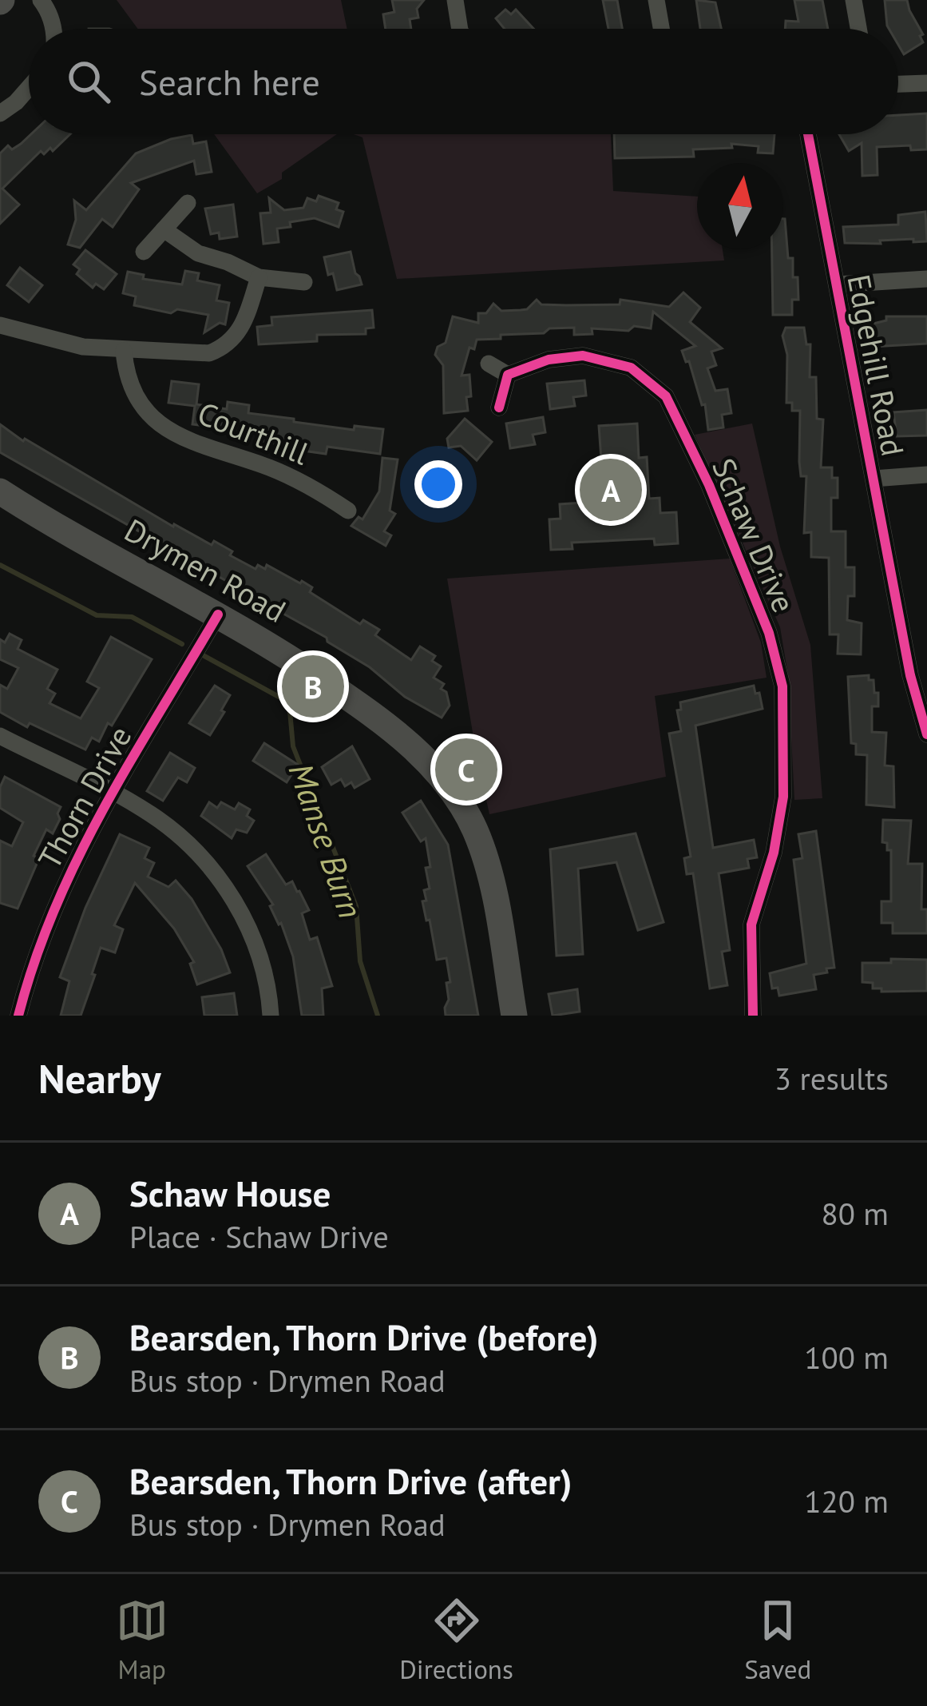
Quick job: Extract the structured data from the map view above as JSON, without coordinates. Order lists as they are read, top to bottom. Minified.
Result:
{"streets":{"main road":["Drymen Road"],"street":["Edgehill Road","Courthill","Schaw Drive","Thorn Drive"]},"crossings":[["Drymen Road","Thorn Drive"]],"water":["Manse Burn"],"north":"top","page":{"search":"Search here","pins":["A","B","C"],"heading":["Nearby","3 results"],"list":[{"mark":"A","name":"Schaw House","note":"Place · Schaw Drive","value":"80 m"},{"mark":"B","name":"Bearsden, Thorn Drive (before)","note":"Bus stop · Drymen Road","value":"100 m"},{"mark":"C","name":"Bearsden, Thorn Drive (after)","note":"Bus stop · Drymen Road","value":"120 m"}],"nav":["Map","Directions","Saved"]}}
